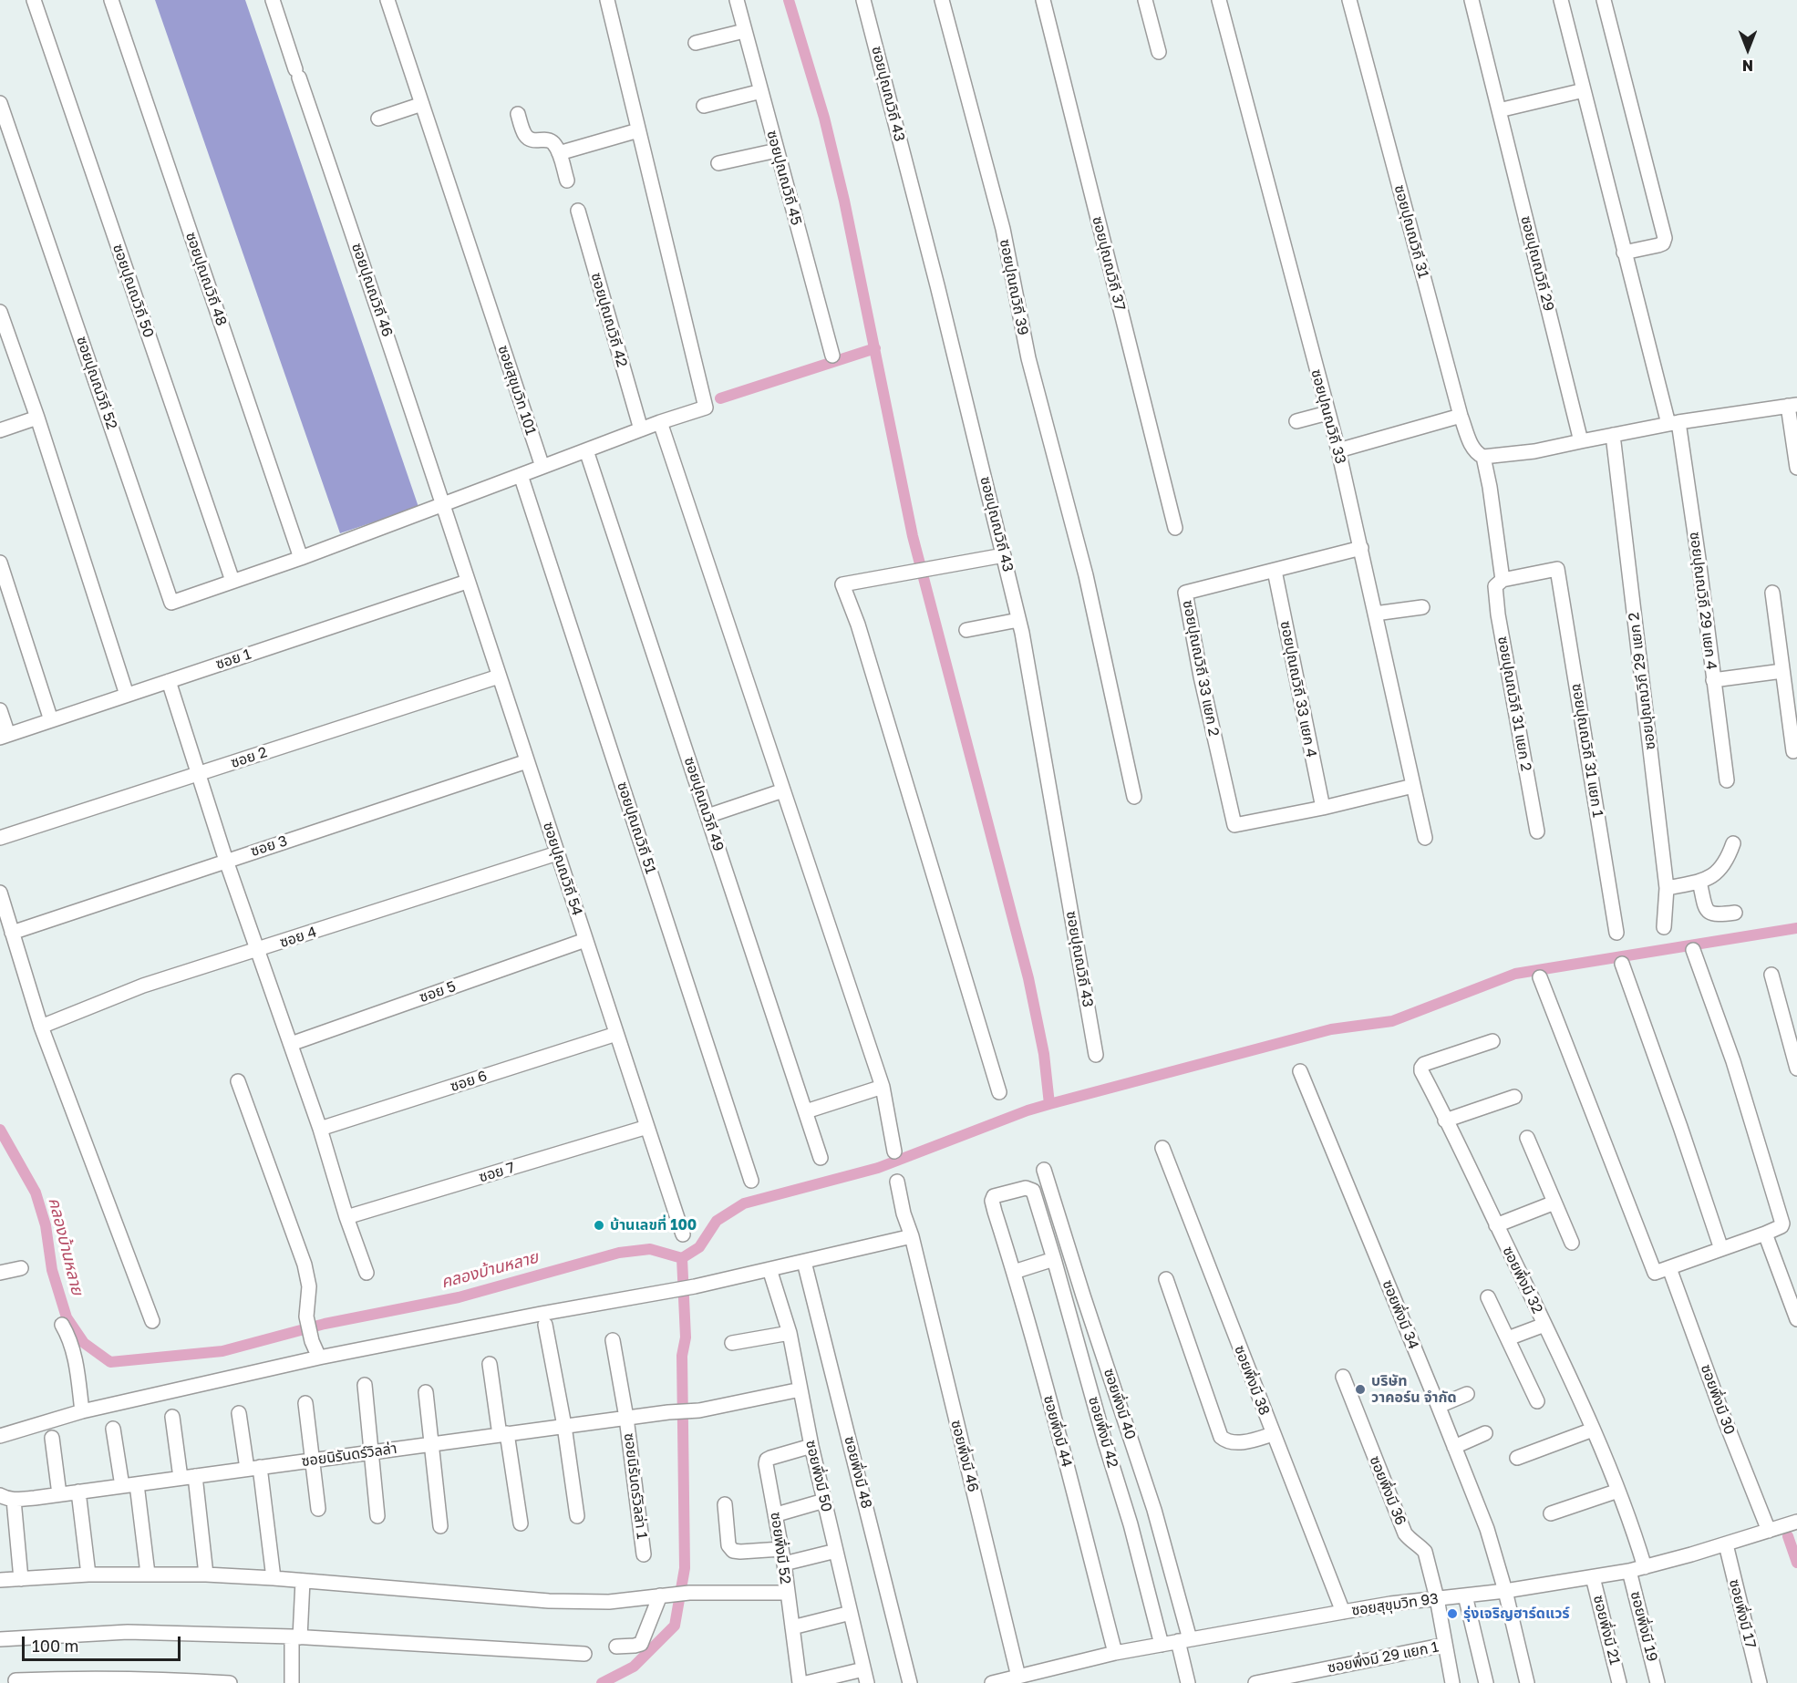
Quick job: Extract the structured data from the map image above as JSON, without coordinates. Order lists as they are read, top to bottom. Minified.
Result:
{"streets":{"street":["ซอยปุณณวิถี 43","ซอยปุณณวิถี 45","ซอยปุณณวิถี 31","ซอยปุณณวิถี 37","ซอยปุณณวิถี 29","ซอยปุณณวิถี 48","ซอยปุณณวิถี 39","ซอยปุณณวิถี 46","ซอยปุณณวิถี 50","ซอยปุณณวิถี 42","ซอยปุณณวิถี 52","ซอยสุขุมวิท 101","ซอยปุณณวิถี 33","ซอยปุณณวิถี 29 แยก 4","ซอย 1","ซอยปุณณวิถี 33 แยก 2","ซอยปุณณวิถี 29 แยก 2","ซอยปุณณวิถี 33 แยก 4","ซอยปุณณวิถี 31 แยก 2","ซอยปุณณวิถี 31 แยก 1","ซอย 2","ซอยปุณณวิถี 49","ซอยปุณณวิถี 51","ซอย 3","ซอยปุณณวิถี 54","ซอย 4","ซอย 5","ซอย 6","ซอย 7","ซอยพึ่งมี 32","ซอยพึ่งมี 34","ซอยพึ่งมี 38","ซอยพึ่งมี 30","ซอยพึ่งมี 40","ซอยพึ่งมี 44","ซอยพึ่งมี 42","ซอยนิรันดร์วิลล่า","ซอยพึ่งมี 46","ซอยพึ่งมี 48","ซอยพึ่งมี 50","ซอยนิรันดร์วิลล่า 1","ซอยพึ่งมี 36","ซอยพึ่งมี 52","ซอยสุขุมวิท 93","ซอยพึ่งมี 17","ซอยพึ่งมี 19","ซอยพึ่งมี 21","ซอยพึ่งมี 29 แยก 1"]},"crossings":[["ซอยปุณณวิถี 31","ซอยปุณณวิถี 31 แยก 2"],["ซอยปุณณวิถี 31","ซอยปุณณวิถี 31 แยก 1"],["ซอยปุณณวิถี 46","ซอยปุณณวิถี 54"],["ซอยปุณณวิถี 50","ซอยปุณณวิถี 52"],["ซอยปุณณวิถี 33","ซอยปุณณวิถี 33 แยก 2"],["ซอย 1","ซอยปุณณวิถี 54"],["ซอยปุณณวิถี 33 แยก 2","ซอยปุณณวิถี 33 แยก 4"],["ซอยปุณณวิถี 31 แยก 2","ซอยปุณณวิถี 31 แยก 1"],["ซอย 2","ซอยปุณณวิถี 54"],["ซอย 3","ซอยปุณณวิถี 54"],["ซอยปุณณวิถี 54","ซอย 4"],["ซอยปุณณวิถี 54","ซอย 5"],["ซอยปุณณวิถี 54","ซอย 6"],["ซอยปุณณวิถี 54","ซอย 7"],["ซอยพึ่งมี 32","ซอยสุขุมวิท 93"],["ซอยพึ่งมี 34","ซอยสุขุมวิท 93"],["ซอยพึ่งมี 38","ซอยสุขุมวิท 93"],["ซอยพึ่งมี 30","ซอยสุขุมวิท 93"],["ซอยพึ่งมี 40","ซอยสุขุมวิท 93"],["ซอยพึ่งมี 44","ซอยพึ่งมี 42"],["ซอยพึ่งมี 44","ซอยสุขุมวิท 93"],["ซอยพึ่งมี 42","ซอยสุขุมวิท 93"],["ซอยนิรันดร์วิลล่า","ซอยพึ่งมี 50"],["ซอยนิรันดร์วิลล่า","ซอยนิรันดร์วิลล่า 1"],["ซอยพึ่งมี 46","ซอยสุขุมวิท 93"],["ซอยพึ่งมี 50","ซอยพึ่งมี 52"],["ซอยพึ่งมี 36","ซอยสุขุมวิท 93"],["ซอยพึ่งมี 36","ซอยพึ่งมี 29 แยก 1"],["ซอยสุขุมวิท 93","ซอยพึ่งมี 17"],["ซอยสุขุมวิท 93","ซอยพึ่งมี 19"],["ซอยสุขุมวิท 93","ซอยพึ่งมี 21"]],"water":["คลองบ้านหลาย"],"places":["บ้านเลขที่ 100","บริษัท วาคอร์น จำกัด","รุ่งเจริญฮาร์ดแวร์"],"scale_bar":"100 m","north":"bottom"}
